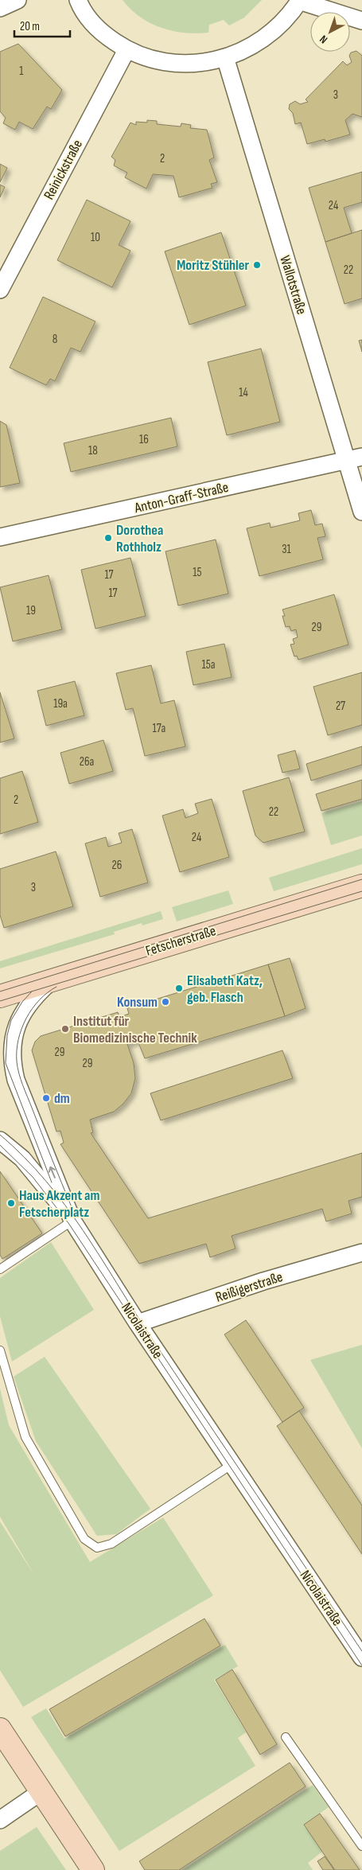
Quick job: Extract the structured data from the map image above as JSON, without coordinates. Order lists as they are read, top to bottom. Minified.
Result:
{"streets":{"main road":["Fetscherstraße"],"street":["Reinickstraße","Wallotstraße","Anton-Graff-Straße","Reißigerstraße","Nicolaistraße"]},"crossings":[["Wallotstraße","Anton-Graff-Straße"],["Fetscherstraße","Nicolaistraße"],["Reißigerstraße","Nicolaistraße"]],"places":["Moritz Stühler","Dorothea Rothholz","Elisabeth Katz, geb. Flasch","Konsum","Institut für Biomedizinische Technik","dm","Haus Akzent am Fetscherplatz"],"house_numbers":["1","3","2","24","10","22","8","14","16","18","31","15","17","17","19","29","15a","19a","27","17a","26a","2","22","24","26","3","29","29"],"scale_bar":"20 m","north":"bottom left"}
